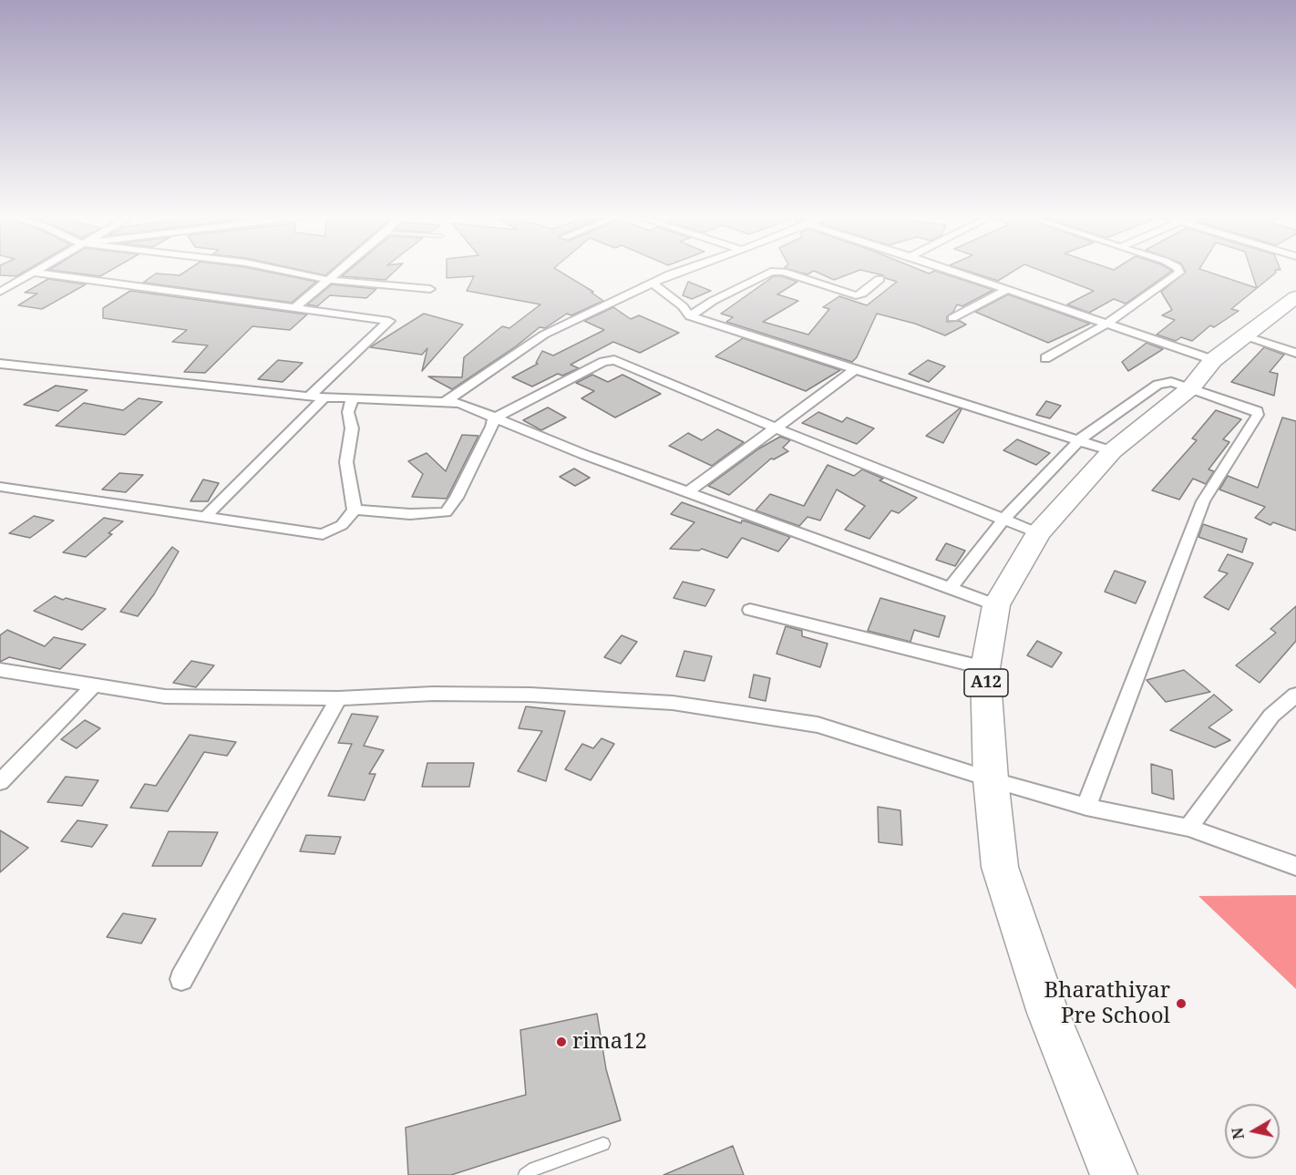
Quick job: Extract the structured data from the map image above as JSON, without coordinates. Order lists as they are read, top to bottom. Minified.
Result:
{"streets":{"highway":["A12"]},"places":["Bharathiyar Pre School","rima12"],"north":"left"}
